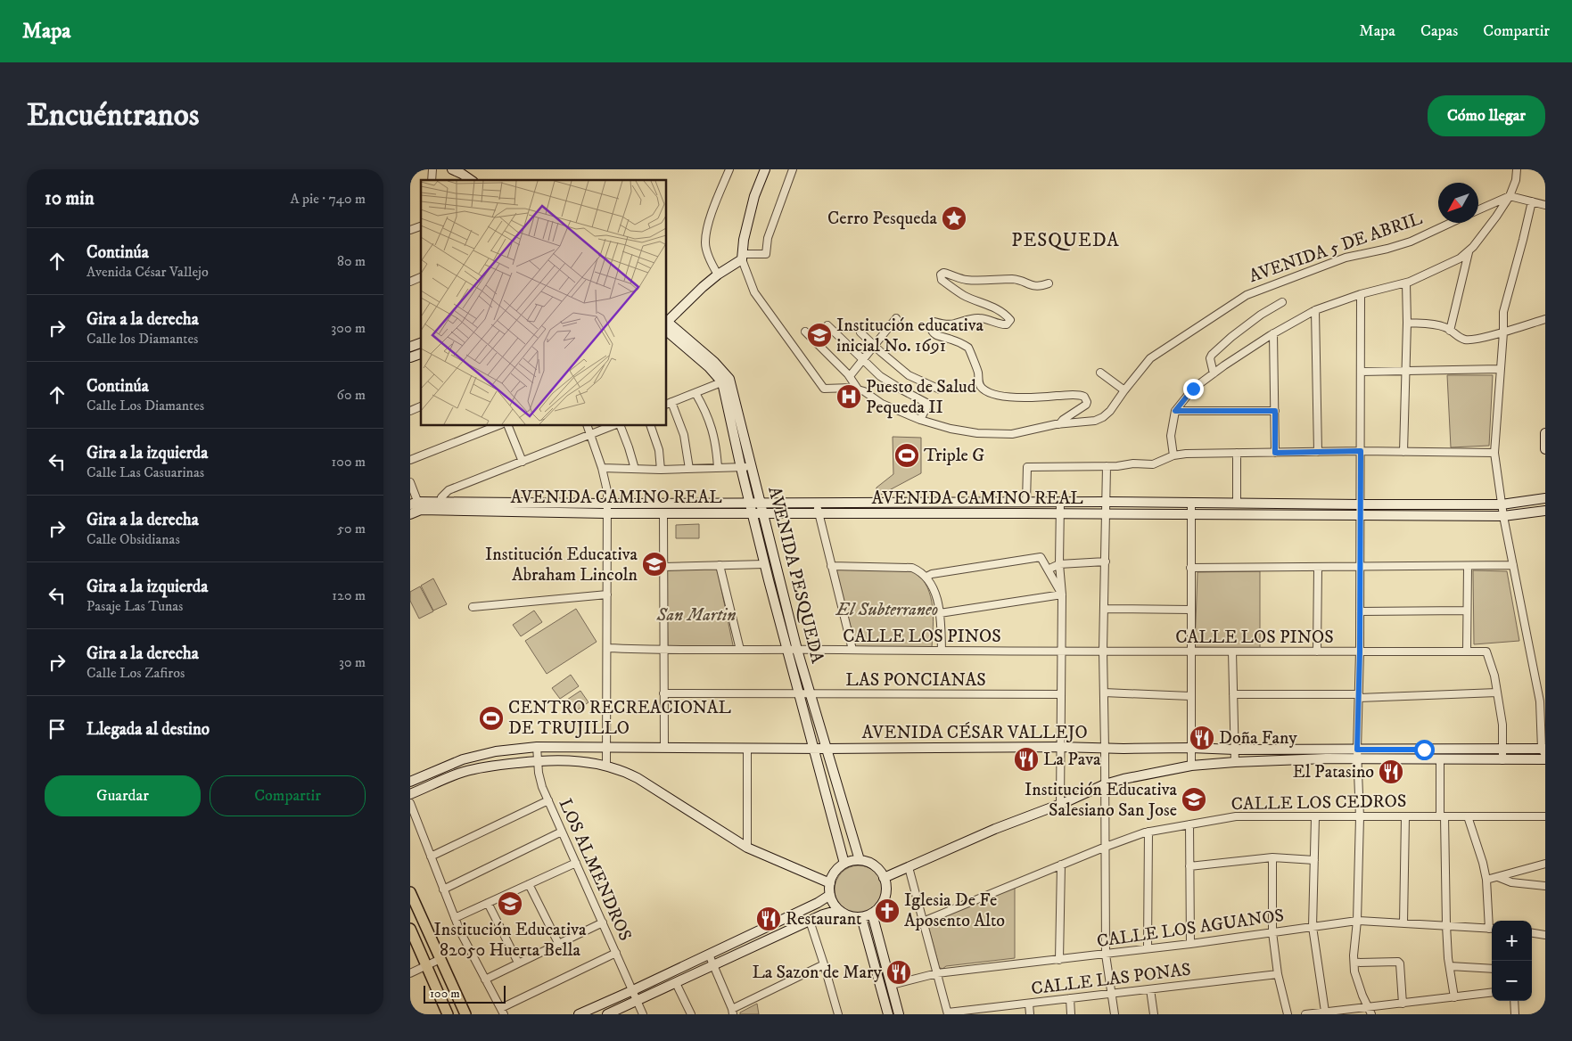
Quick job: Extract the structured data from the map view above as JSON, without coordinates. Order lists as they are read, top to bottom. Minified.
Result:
{"streets":{"main road":["AVENIDA 5 DE ABRIL","AVENIDA CAMINO REAL","AVENIDA PESQUEDA","AVENIDA CÉSAR VALLEJO"],"street":["CALLE LOS PINOS","LAS PONCIANAS","CALLE LOS CEDROS","LOS ALMENDROS","CALLE LOS AGUANOS","CALLE LAS PONAS"]},"crossings":[["AVENIDA CAMINO REAL","AVENIDA PESQUEDA"],["AVENIDA PESQUEDA","CALLE LOS PINOS"],["AVENIDA PESQUEDA","LAS PONCIANAS"],["AVENIDA PESQUEDA","AVENIDA CÉSAR VALLEJO"],["AVENIDA CÉSAR VALLEJO","LOS ALMENDROS"]],"districts":["PESQUEDA"],"parks":["El Subterraneo","San Martin"],"places":{"place":["Cerro Pesqueda"],"school or university":["Institución educativa inicial No. 1691","Institución Educativa Abraham Lincoln","Institución Educativa Salesiano San Jose","Institución Educativa 82050 Huerta Bella"],"hospital":["Puesto de Salud Pequeda II"],"sports":["Triple G","CENTRO RECREACIONAL DE TRUJILLO"],"restaurant":["Doña Fany","La Pava","El Patasino","Restaurant","La Sazon de Mary"],"church":["Iglesia De Fe Aposento Alto"]},"scale_bar":"100 m","north":"bottom left","page":{"header":"Mapa","nav":["Mapa","Capas","Compartir"],"buttons":["Cómo llegar",["Guardar","Compartir"]],"title":"Encuéntranos","heading":["10 min","A pie · 740 m"],"list":[["Continúa","Avenida César Vallejo","80 m"],["Gira a la derecha","Calle los Diamantes","300 m"],["Continúa","Calle Los Diamantes","60 m"],["Gira a la izquierda","Calle Las Casuarinas","100 m"],["Gira a la derecha","Calle Obsidianas","50 m"],["Gira a la izquierda","Pasaje Las Tunas","120 m"],["Gira a la derecha","Calle Los Zafiros","30 m"],"Llegada al destino"],"map_buttons":["+","−"],"scale":"100 m"}}
